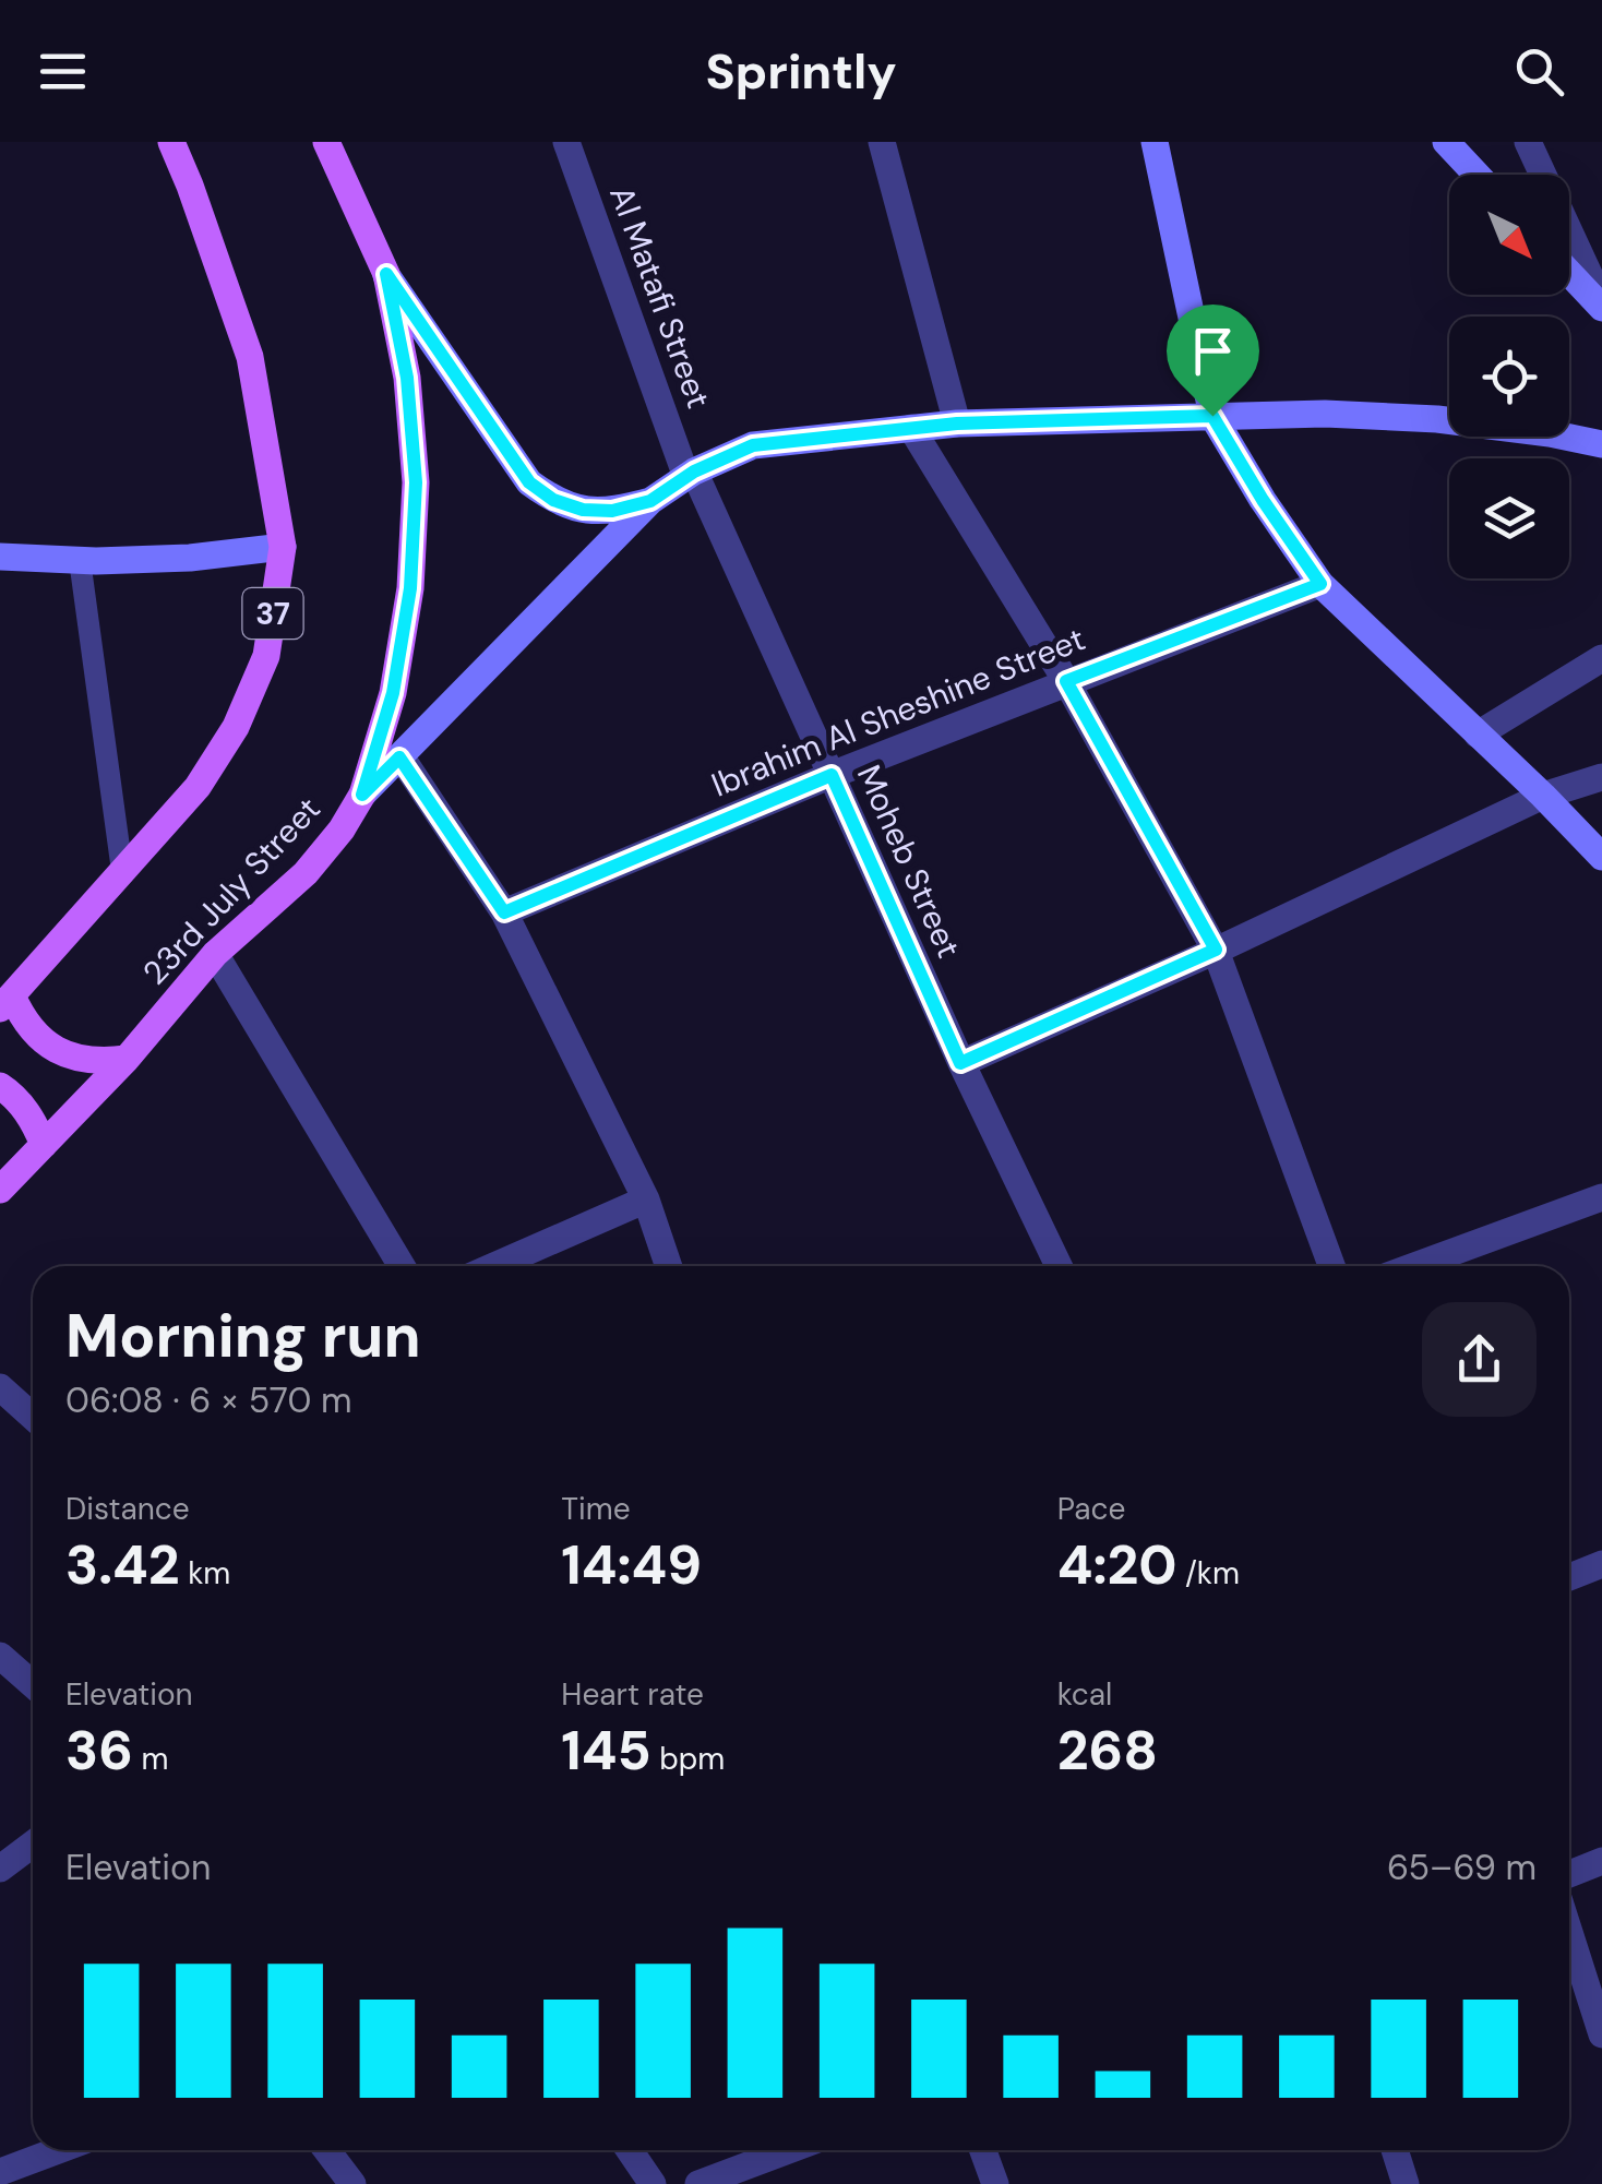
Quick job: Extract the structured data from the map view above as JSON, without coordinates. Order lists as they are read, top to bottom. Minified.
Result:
{"streets":{"main road":["37","23rd July Street"],"street":["Al Matafi Street","Ibrahim Al Sheshine Street","Moheb Street"]},"crossings":[["Al Matafi Street","Moheb Street"],["Ibrahim Al Sheshine Street","Moheb Street"]],"north":"bottom right","page":{"header":"Sprintly","heading":["Morning run","06:08 · 6 × 570 m"],"stats":[["Distance","3.42 km"],["Time","14:49"],["Pace","4:20 /km"],["Elevation","36 m"],["Heart rate","145 bpm"],["kcal","268"]],"chart":["Elevation","65–69 m"]}}
